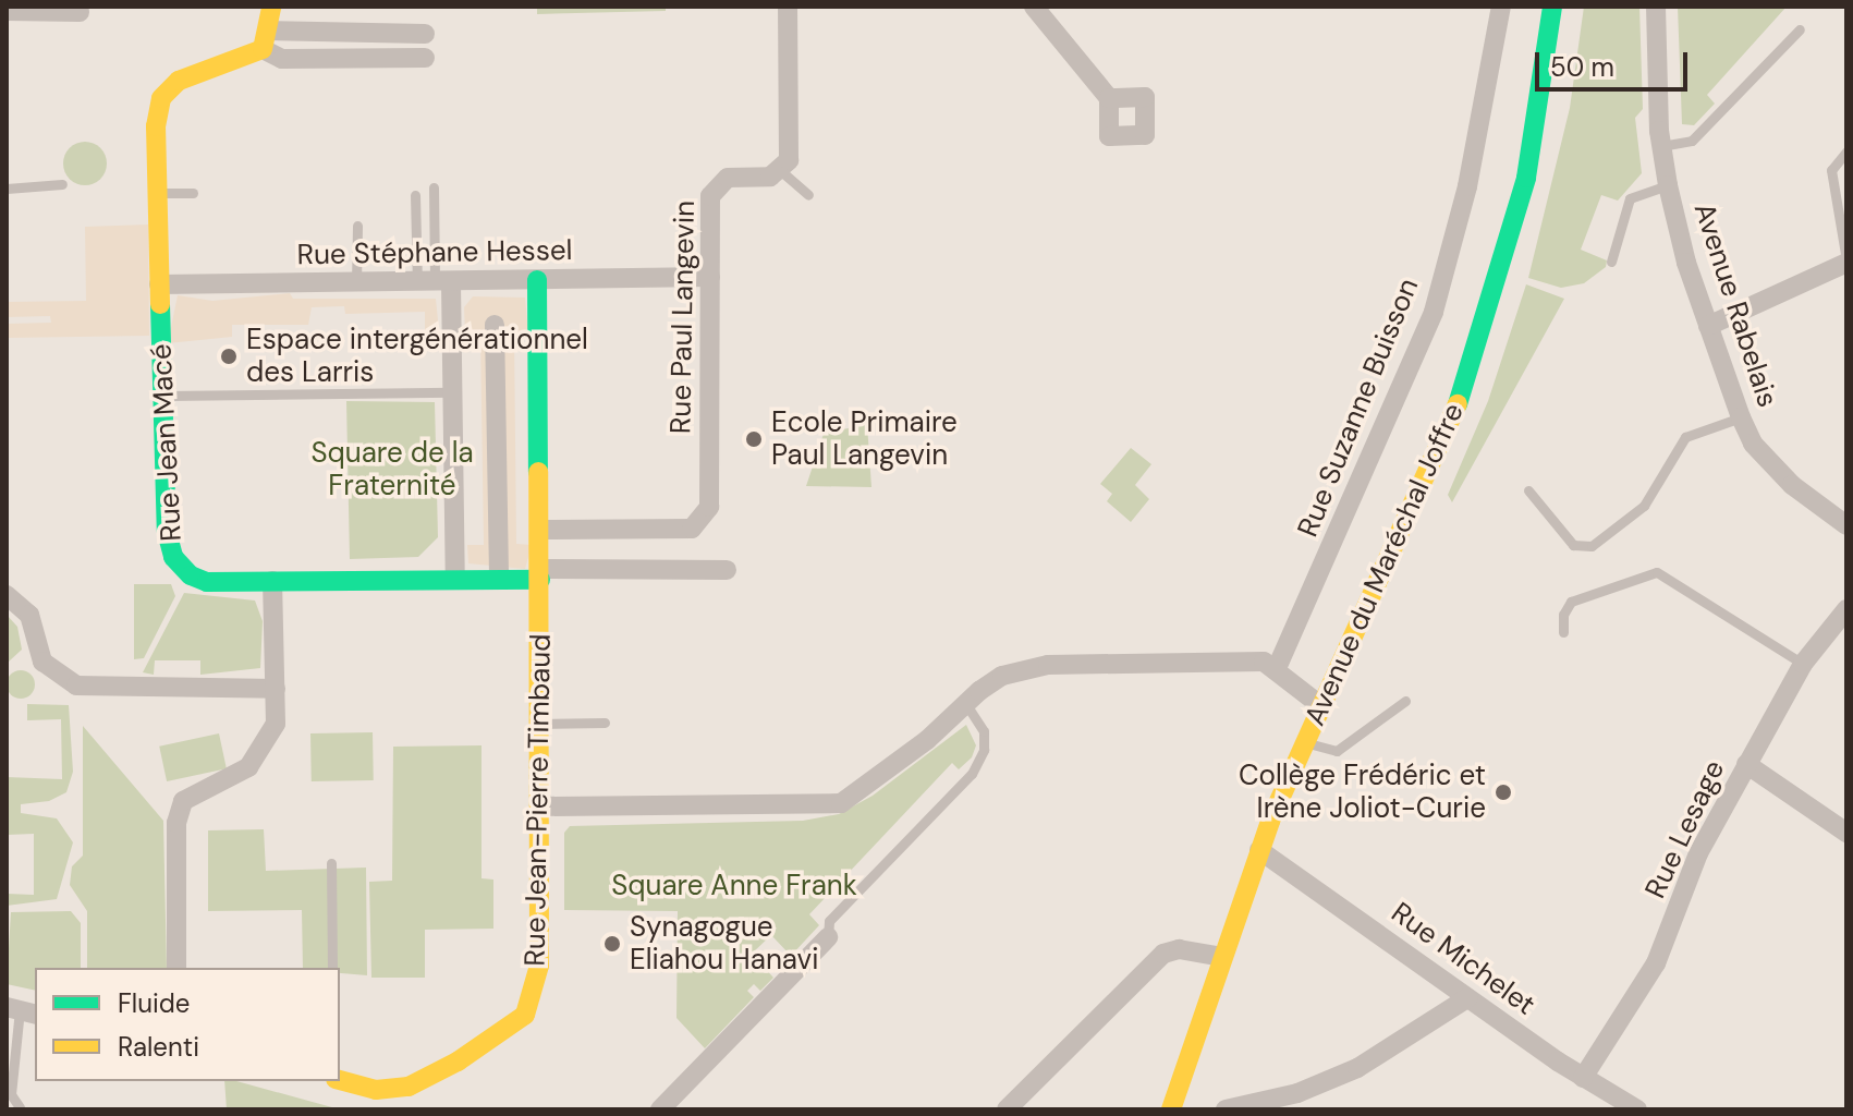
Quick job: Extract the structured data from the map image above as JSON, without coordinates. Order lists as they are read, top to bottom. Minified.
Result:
{"streets":{"street":["Rue Stéphane Hessel","Avenue Rabelais","Rue Paul Langevin","Rue Suzanne Buisson","Rue Jean Macé","Avenue du Maréchal Joffre","Rue Jean-Pierre Timbaud","Rue Lesage","Rue Michelet"]},"crossings":[["Rue Stéphane Hessel","Rue Paul Langevin"],["Rue Stéphane Hessel","Rue Jean Macé"],["Rue Stéphane Hessel","Rue Jean-Pierre Timbaud"],["Rue Paul Langevin","Rue Jean-Pierre Timbaud"],["Rue Jean Macé","Rue Jean-Pierre Timbaud"],["Avenue du Maréchal Joffre","Rue Michelet"],["Rue Lesage","Rue Michelet"]],"parks":["Square de la Fraternité","Square Anne Frank"],"places":["Espace intergénérationnel des Larris","Ecole Primaire Paul Langevin","Collège Frédéric et Irène Joliot-Curie","Synagogue Eliahou Hanavi"],"legend":["Fluide","Ralenti"],"scale_bar":"50 m"}
